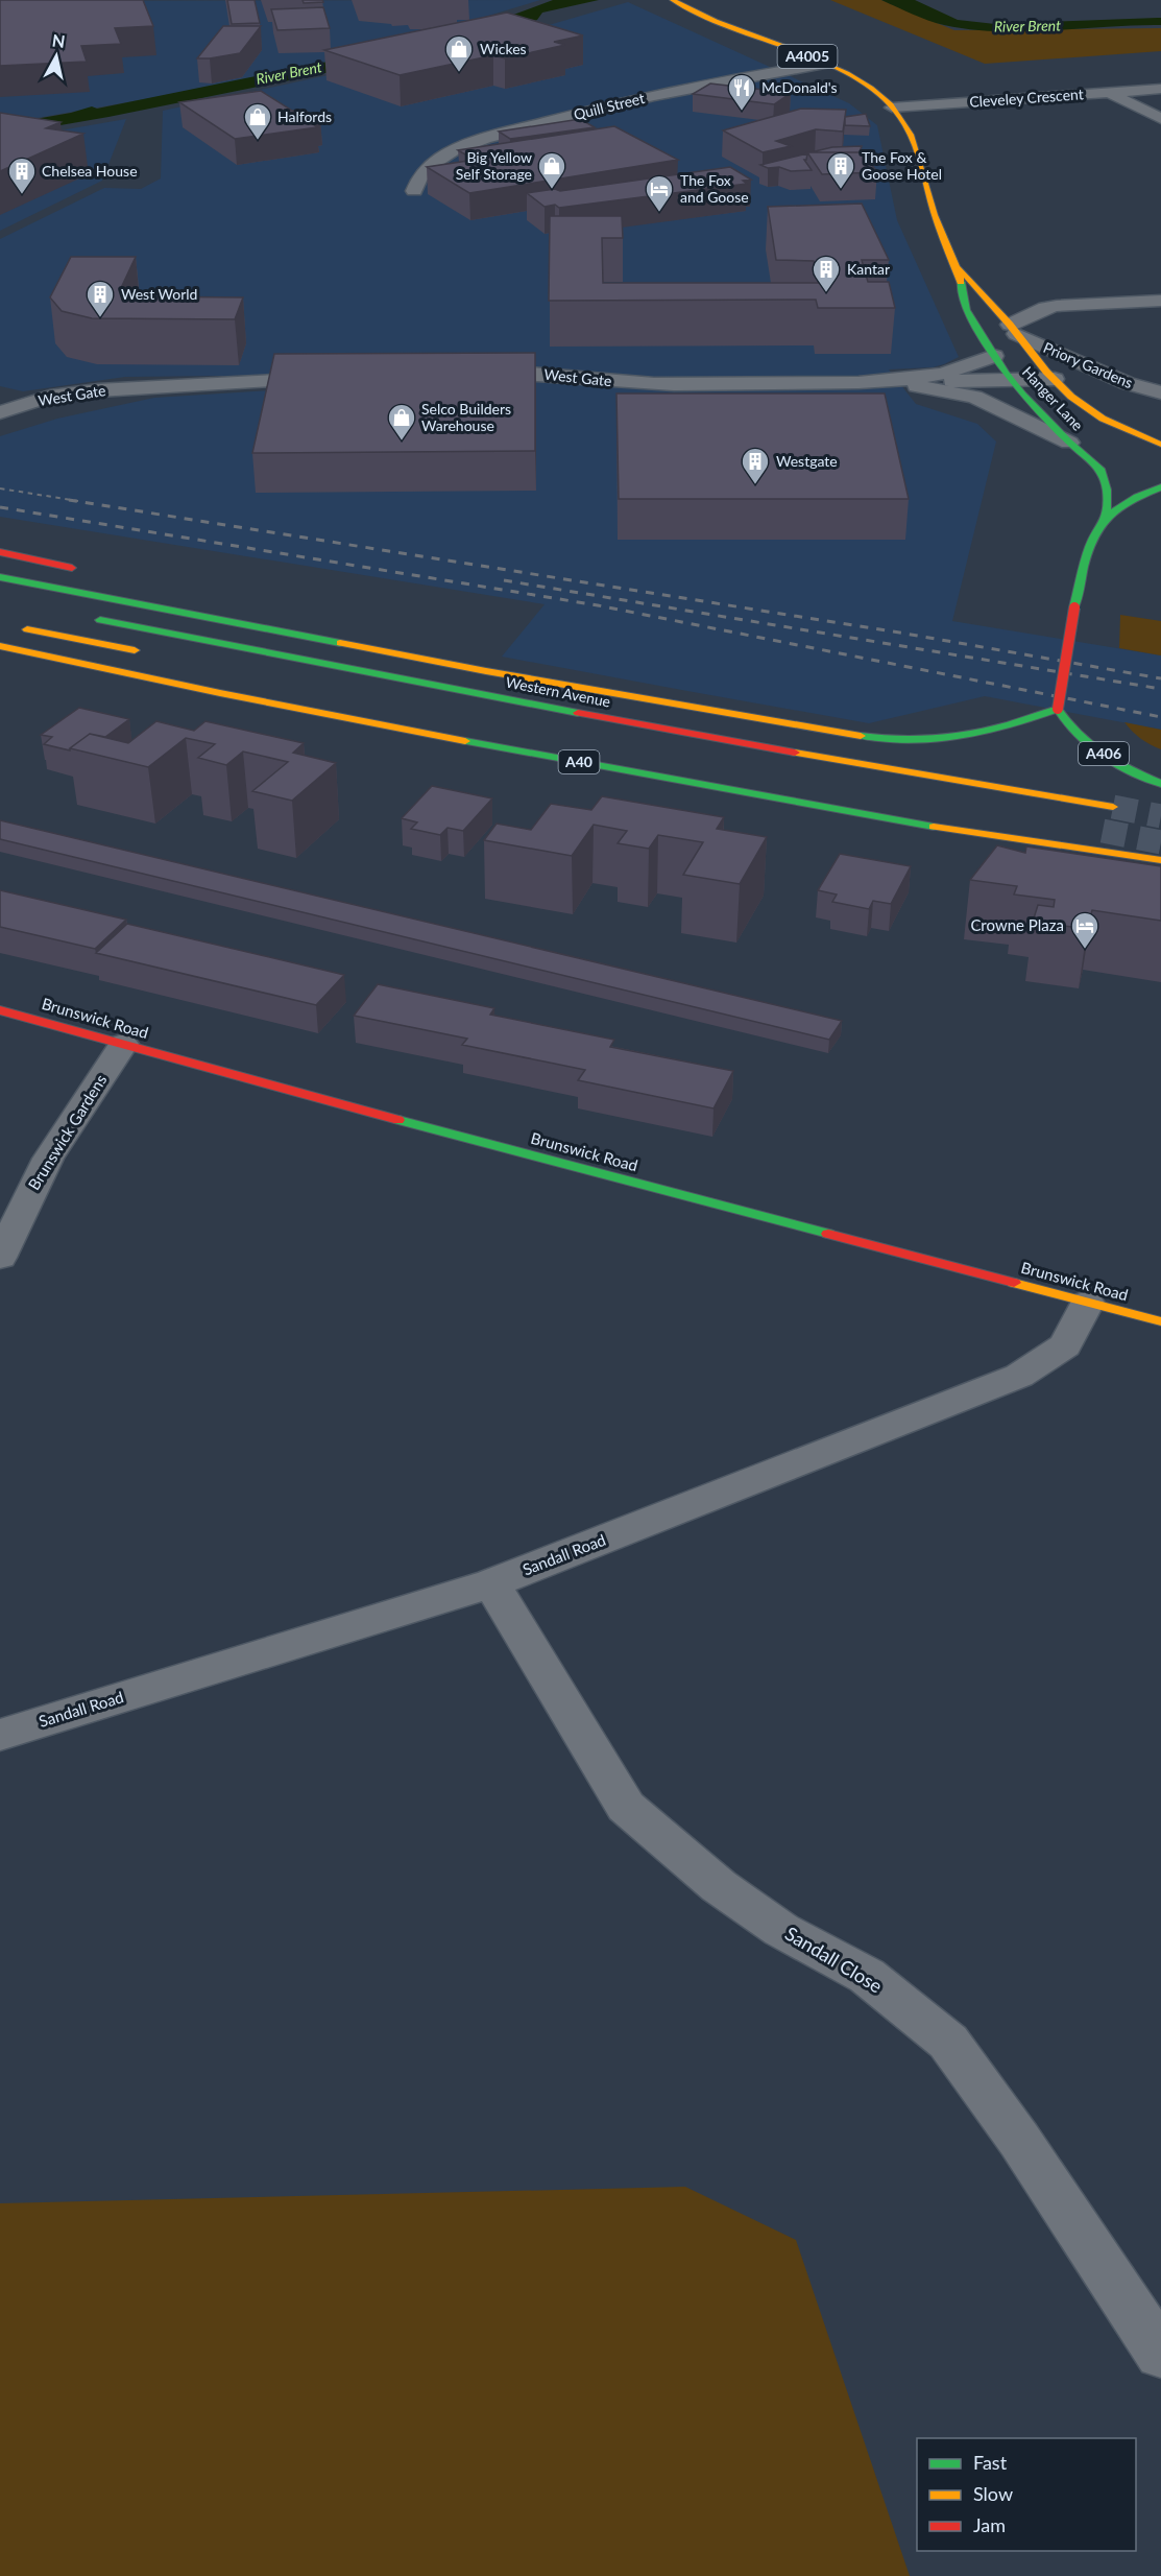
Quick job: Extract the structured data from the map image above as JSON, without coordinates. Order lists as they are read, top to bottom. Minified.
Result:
{"streets":{"main road":["A4005","Hanger Lane","Western Avenue","A406","A40","Brunswick Road"],"street":["Cleveley Crescent","Quill Street","Priory Gardens","West Gate","Brunswick Gardens","Sandall Road","Sandall Close"]},"crossings":[["Cleveley Crescent","Hanger Lane"],["Quill Street","Hanger Lane"],["Priory Gardens","Hanger Lane"],["West Gate","Hanger Lane"],["Brunswick Road","Brunswick Gardens"],["Brunswick Road","Sandall Road"],["Sandall Road","Sandall Close"]],"water":["River Brent"],"places":{"shop":["Wickes","Halfords","Big Yellow Self Storage","Selco Builders Warehouse"],"restaurant":["McDonald's"],"building":["The Fox & Goose Hotel","Chelsea House","Kantar","West World","Westgate"],"hotel":["The Fox and Goose","Crowne Plaza"]},"legend":["Fast","Slow","Jam"],"north":"top"}
